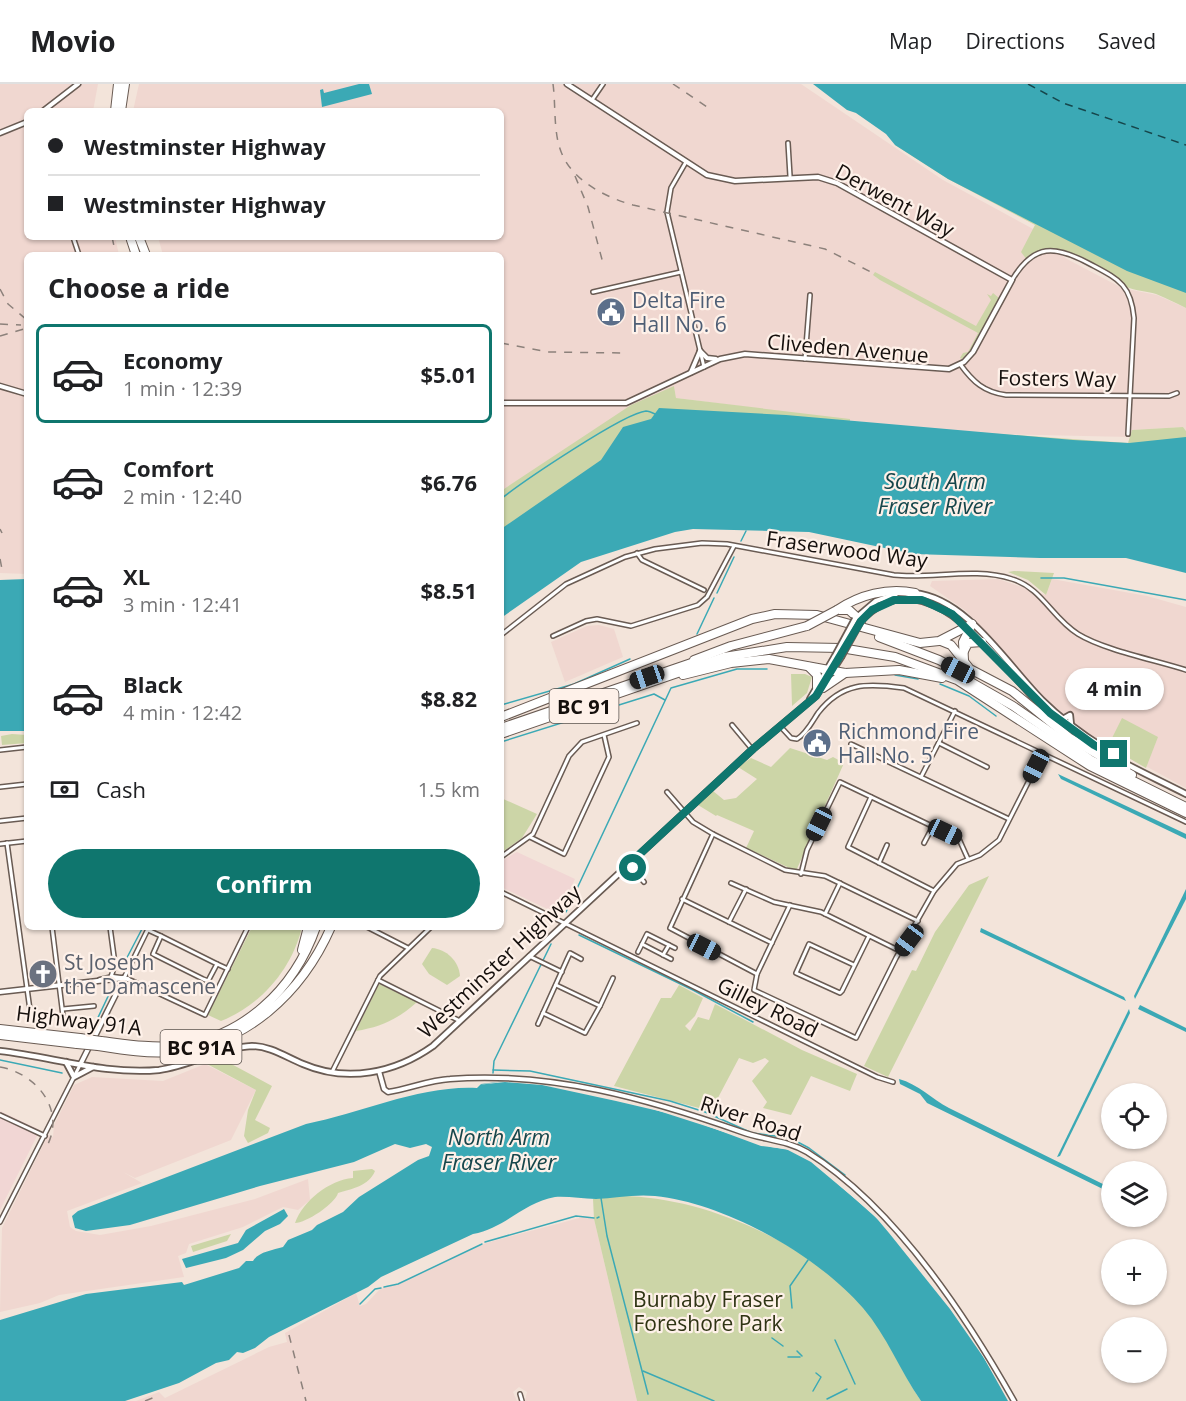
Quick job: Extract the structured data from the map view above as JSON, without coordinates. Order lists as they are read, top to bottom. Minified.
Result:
{"streets":{"highway":["BC 91","Highway 91A","BC 91A"],"main road":["Westminster Highway"],"street":["Derwent Way","Cliveden Avenue","Fosters Way","Fraserwood Way","Gilley Road","River Road"]},"crossings":[["Derwent Way","Cliveden Avenue"],["Cliveden Avenue","Fosters Way"],["Westminster Highway","Gilley Road"],["Westminster Highway","River Road"]],"water":["South Arm Fraser River","North Arm Fraser River"],"parks":["Burnaby Fraser Foreshore Park"],"places":{"public building":["Delta Fire Hall No. 6","Richmond Fire Hall No. 5"],"church":["St Joseph the Damascene"]},"page":{"header":"Movio","nav":["Map","Directions","Saved"],"banner":["Westminster Highway","Westminster Highway"],"heading":"Choose a ride","list":[{"name":"Economy","note":"1 min · 12:39","value":"$5.01"},{"name":"Comfort","note":"2 min · 12:40","value":"$6.76"},{"name":"XL","note":"3 min · 12:41","value":"$8.51"},{"name":"Black","note":"4 min · 12:42","value":"$8.82"}],"bubble":"4 min","pay":["Cash","1.5 km"],"buttons":"Confirm","map_buttons":["+","−"]}}
